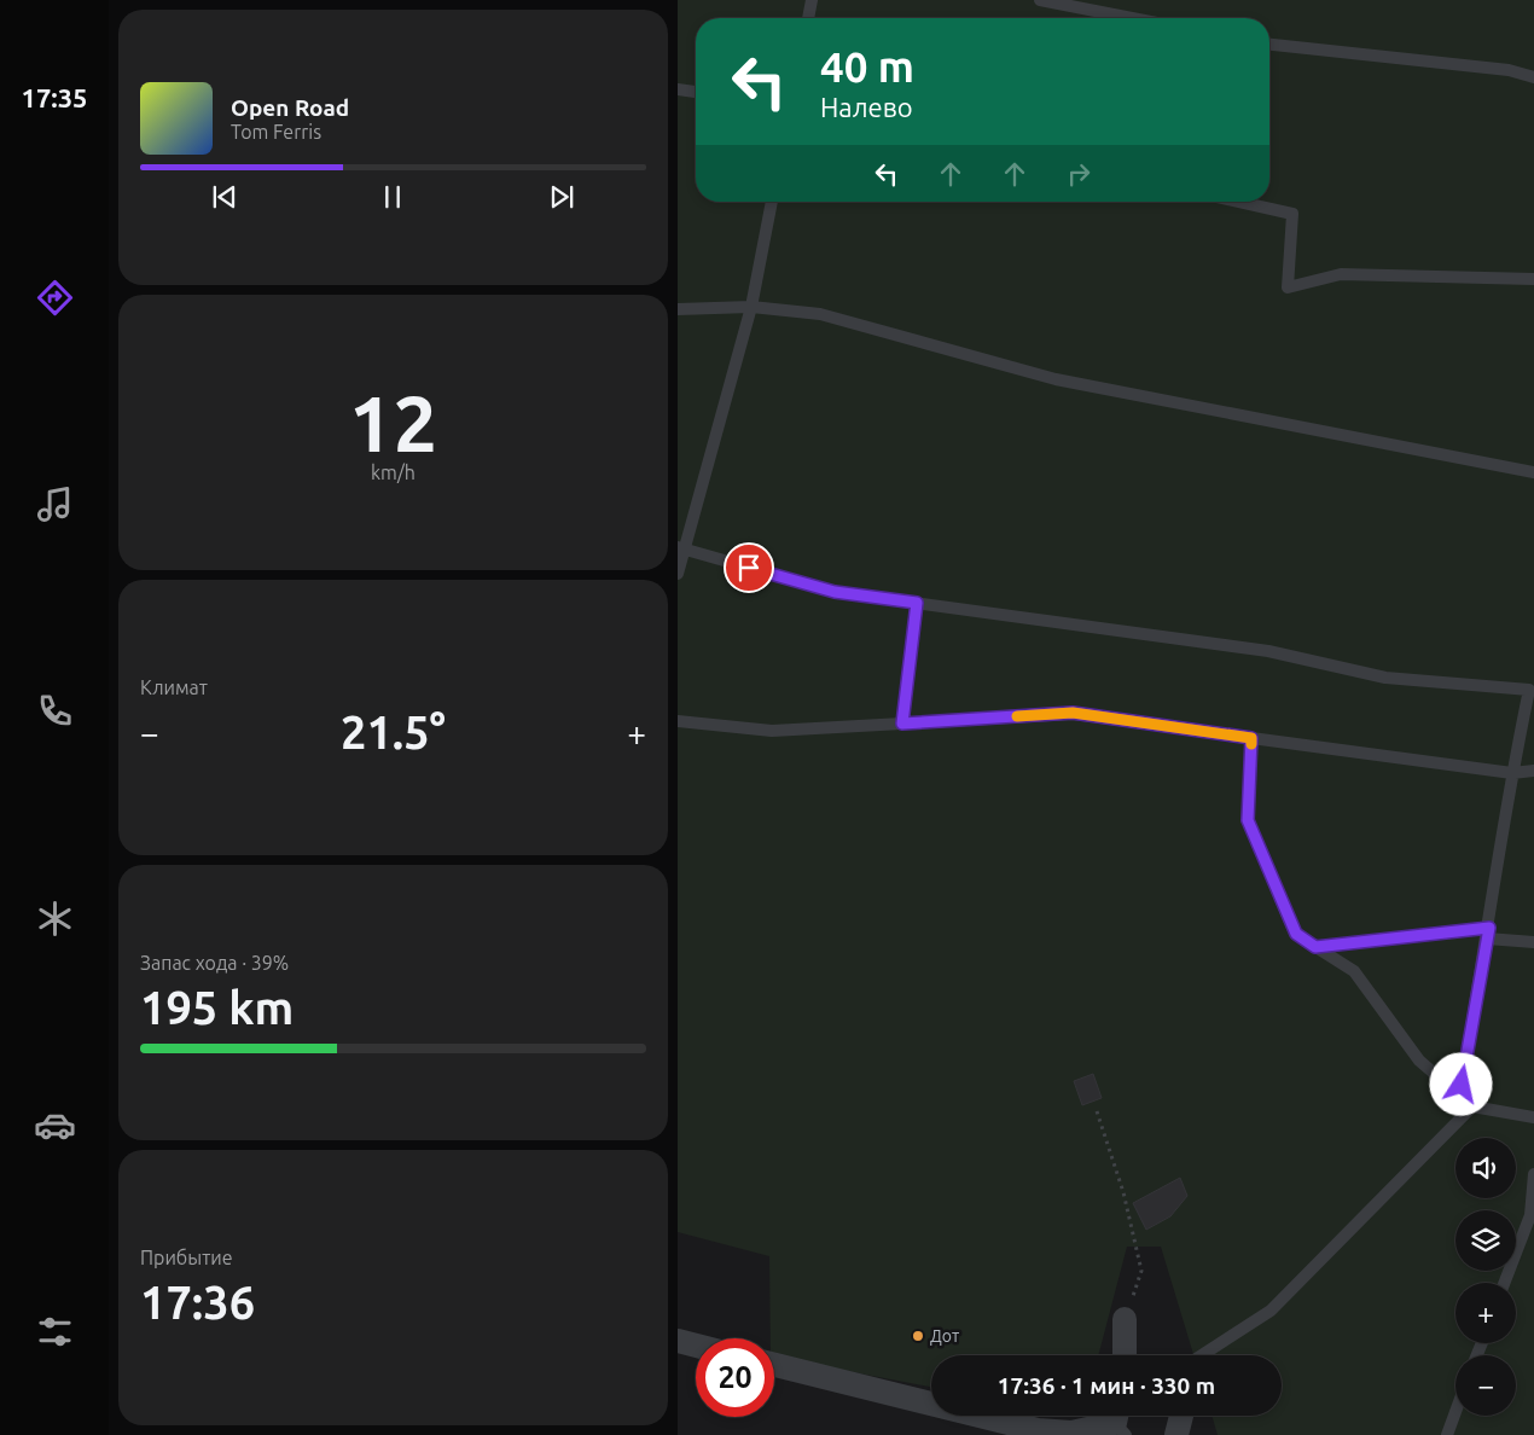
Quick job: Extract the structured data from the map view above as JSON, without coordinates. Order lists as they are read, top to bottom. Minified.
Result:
{"places":["Дот"],"page":{"tabs":"17:35","turn":["40 m","Налево"],"song":["Open Road","Tom Ferris"],"tile":[["12","km/h"],"Климат",["Запас хода · 39%","195 km"],["Прибытие","17:36"]],"heat":["−","21.5°","+"],"map_buttons":["+","−"],"limit":"20","trip":"17:36 · 1 мин · 330 m"}}
